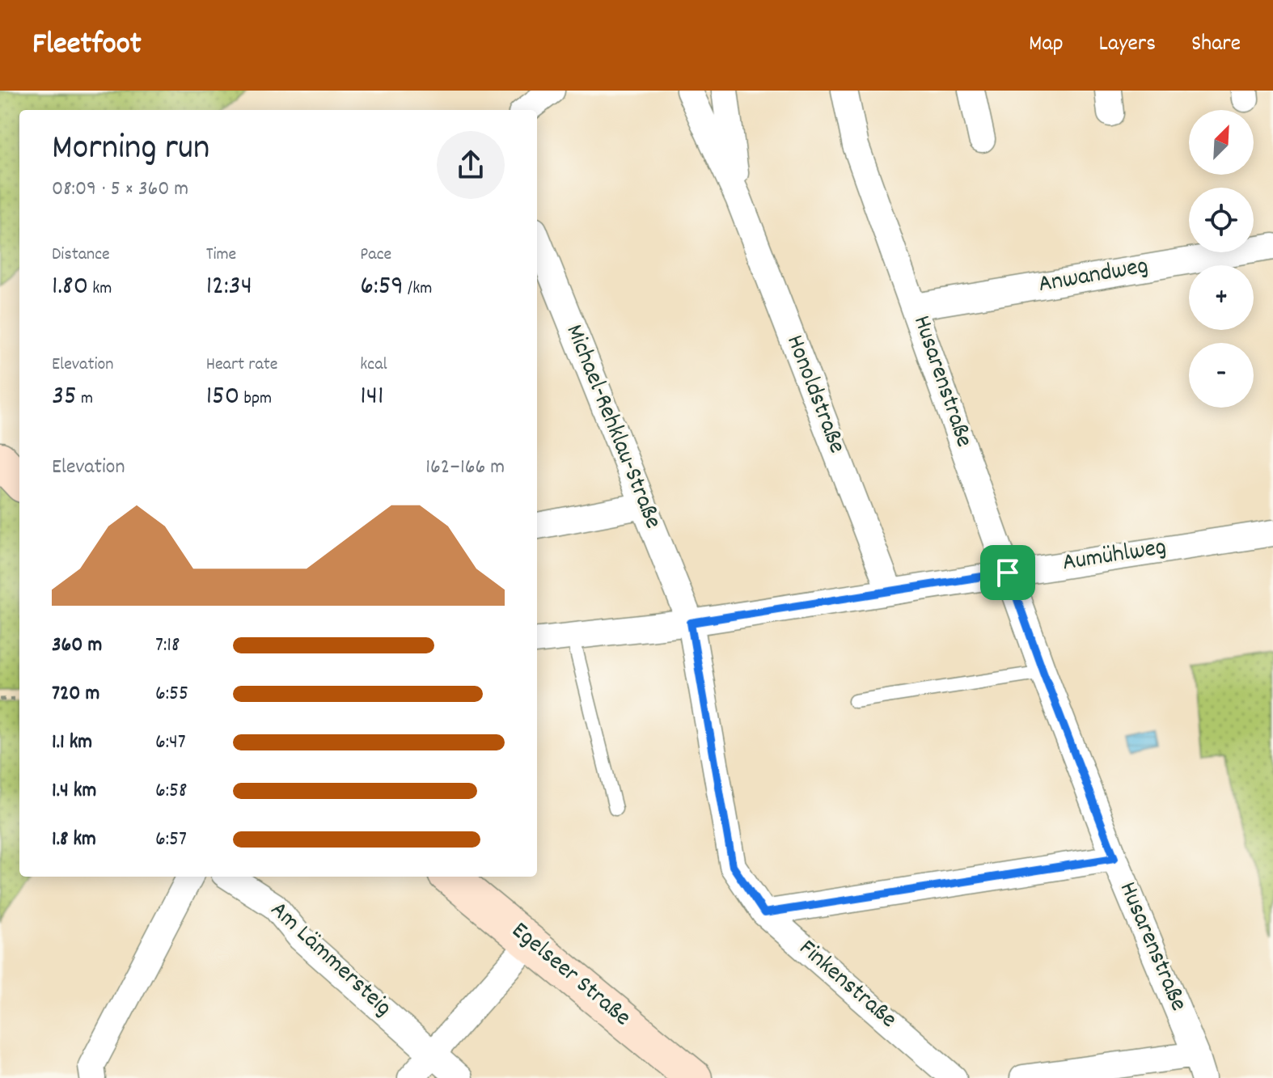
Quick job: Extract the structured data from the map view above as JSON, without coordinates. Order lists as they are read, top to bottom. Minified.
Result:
{"streets":{"street":["Anwandweg","Husarenstraße","Honoldstraße","Michael-Rehklau-Straße","Aumühlweg","Am Lämmersteig","Egelseer Straße","Finkenstraße"]},"crossings":[["Anwandweg","Husarenstraße"],["Husarenstraße","Aumühlweg"],["Honoldstraße","Aumühlweg"],["Michael-Rehklau-Straße","Aumühlweg"],["Michael-Rehklau-Straße","Finkenstraße"],["Aumühlweg","Finkenstraße"]],"north":"top right","page":{"header":"Fleetfoot","nav":["Map","Layers","Share"],"map_buttons":["+","−"],"heading":["Morning run","08:09 · 5 × 360 m"],"stats":[["Distance","1.80 km"],["Time","12:34"],["Pace","6:59 /km"],["Elevation","35 m"],["Heart rate","150 bpm"],["kcal","141"]],"chart":["Elevation","162–166 m"],"list":[{"name":"360 m","note":"7:18"},{"name":"720 m","note":"6:55"},{"name":"1.1 km","note":"6:47"},{"name":"1.4 km","note":"6:58"},{"name":"1.8 km","note":"6:57"}]}}
